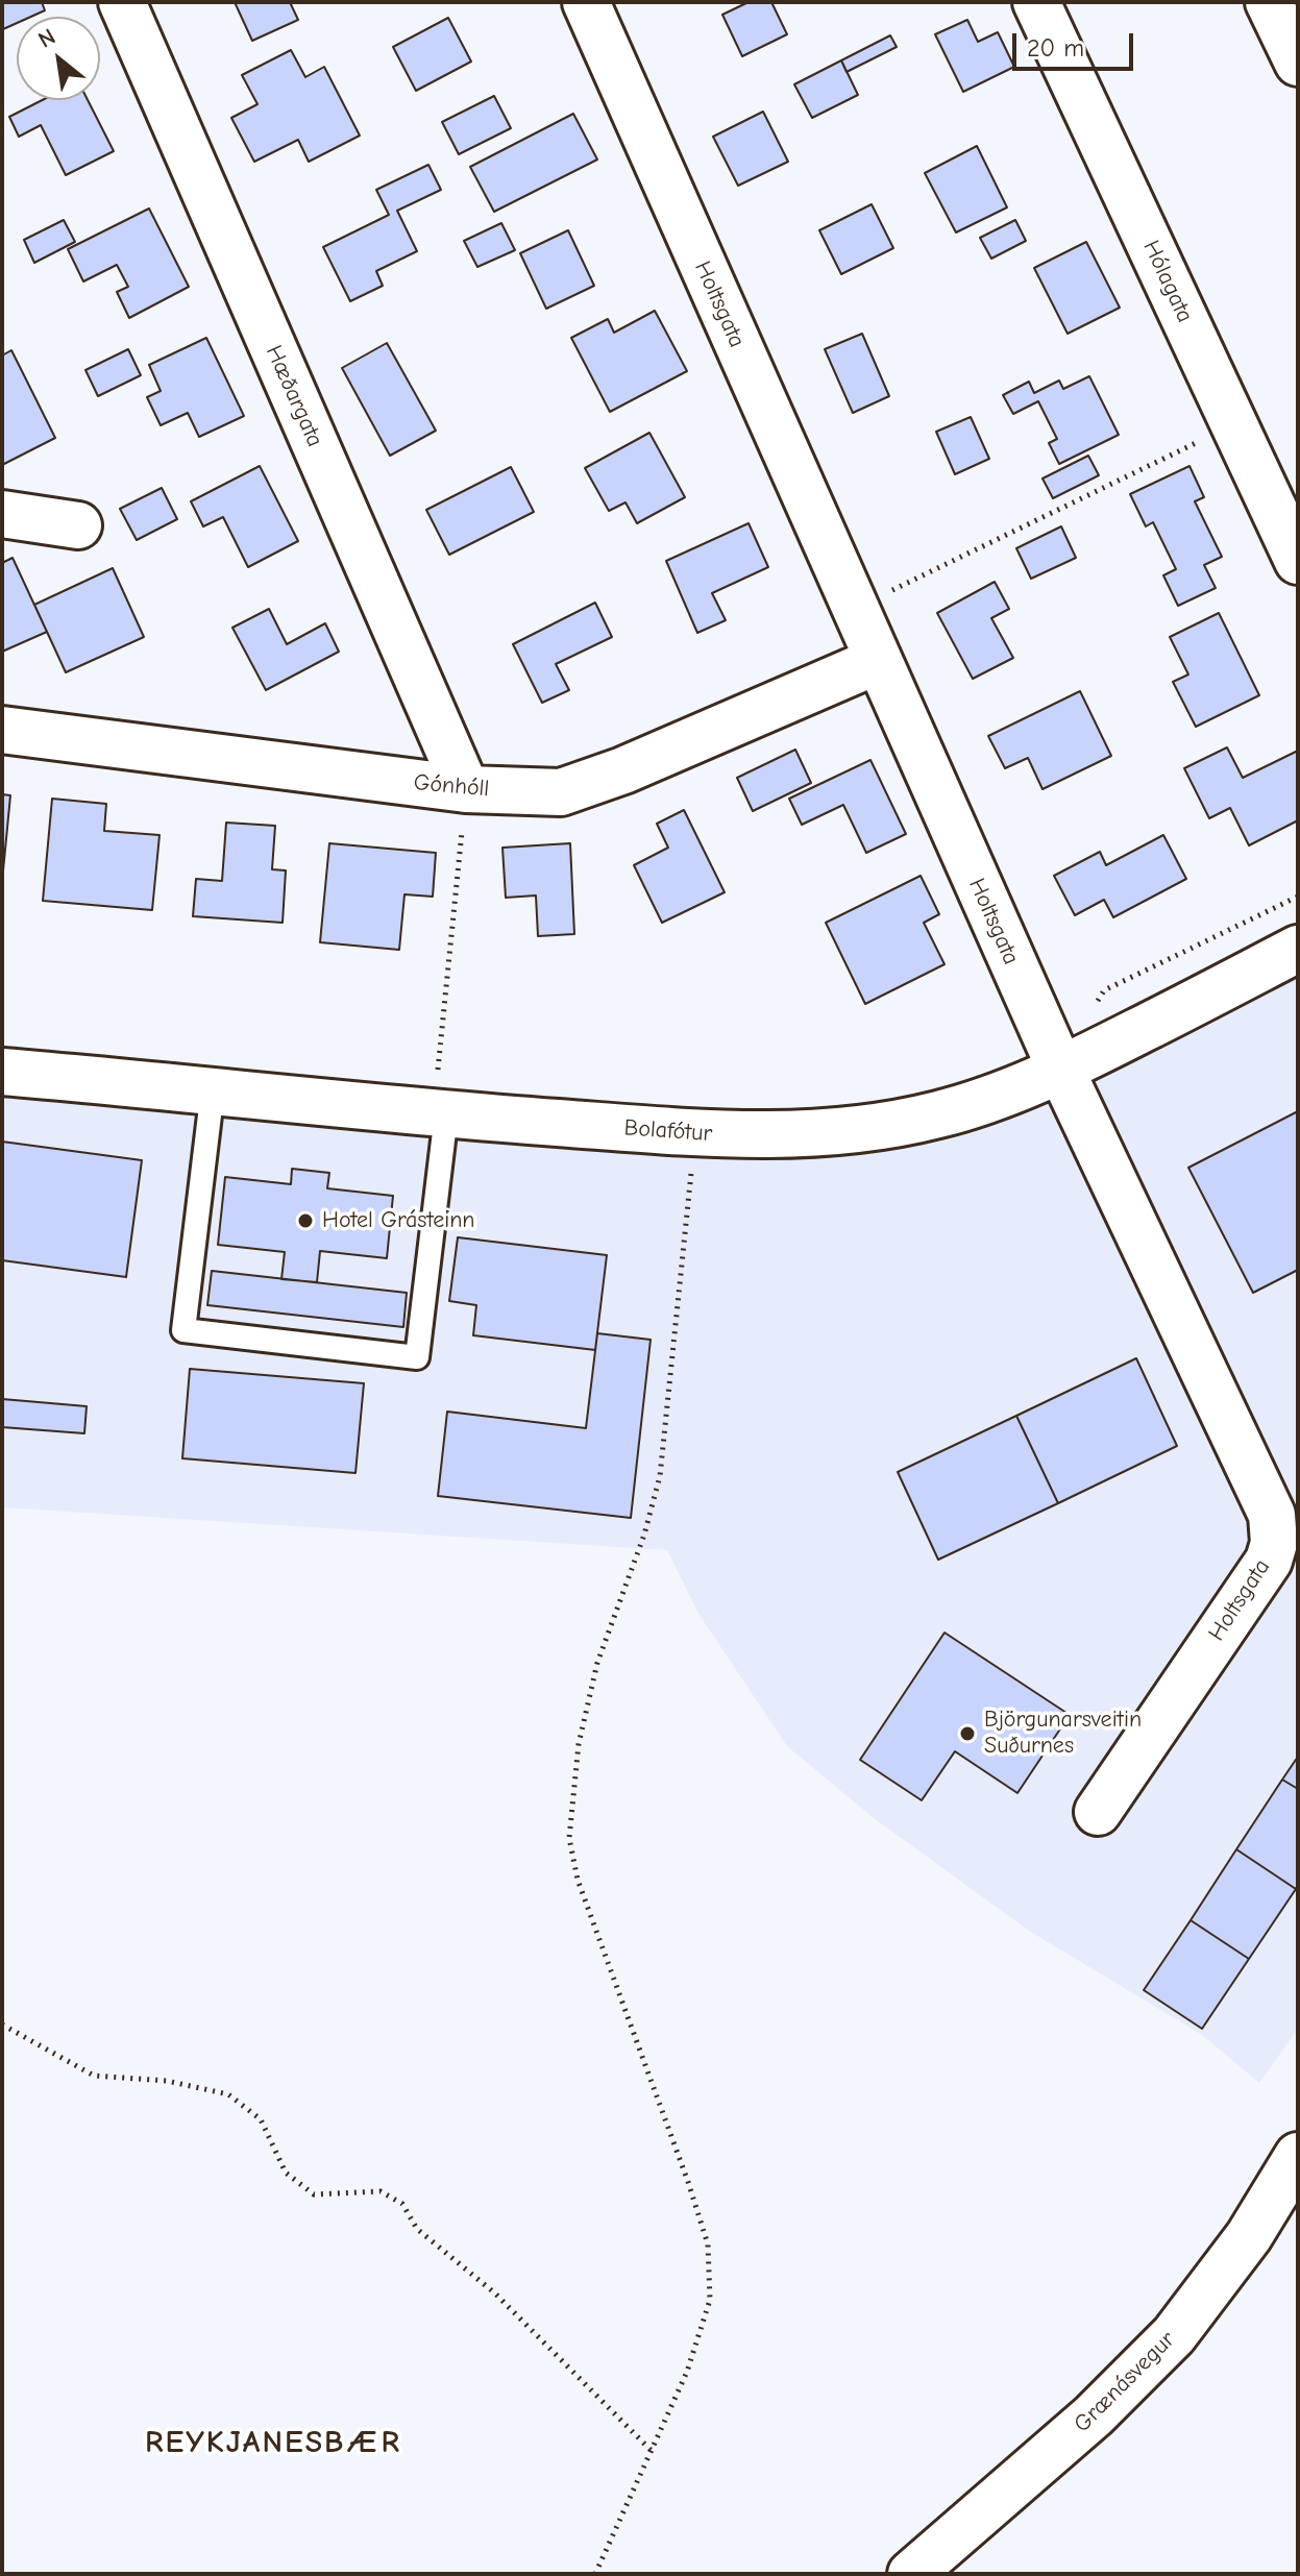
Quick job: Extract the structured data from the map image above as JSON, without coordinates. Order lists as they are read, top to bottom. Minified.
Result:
{"streets":{"street":["Hólagata","Holtsgata","Hæðargata","Gónhóll","Bolafótur","Grænásvegur"]},"crossings":[["Holtsgata","Gónhóll"],["Holtsgata","Bolafótur"],["Hæðargata","Gónhóll"]],"districts":["REYKJANESBÆR"],"places":["Hotel Grásteinn","Björgunarsveitin Suðurnes"],"scale_bar":"20 m","north":"top left"}
